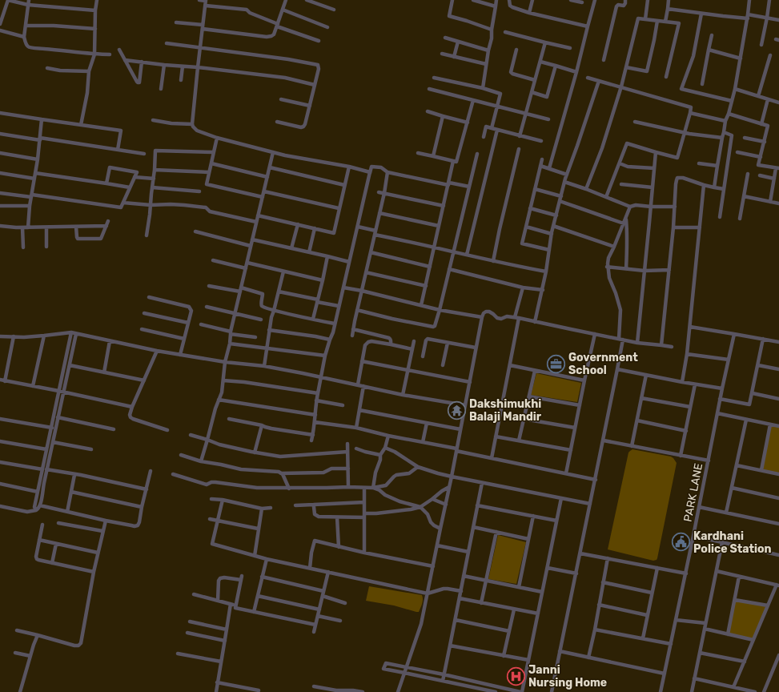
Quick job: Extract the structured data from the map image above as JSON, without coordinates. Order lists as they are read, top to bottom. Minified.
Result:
{"streets":{"street":["PARK LANE"]},"places":{"office":["Government School"],"temple":["Dakshimukhi Balaji Mandir"],"public building":["Kardhani Police Station"],"hospital":["Janni Nursing Home"]}}
